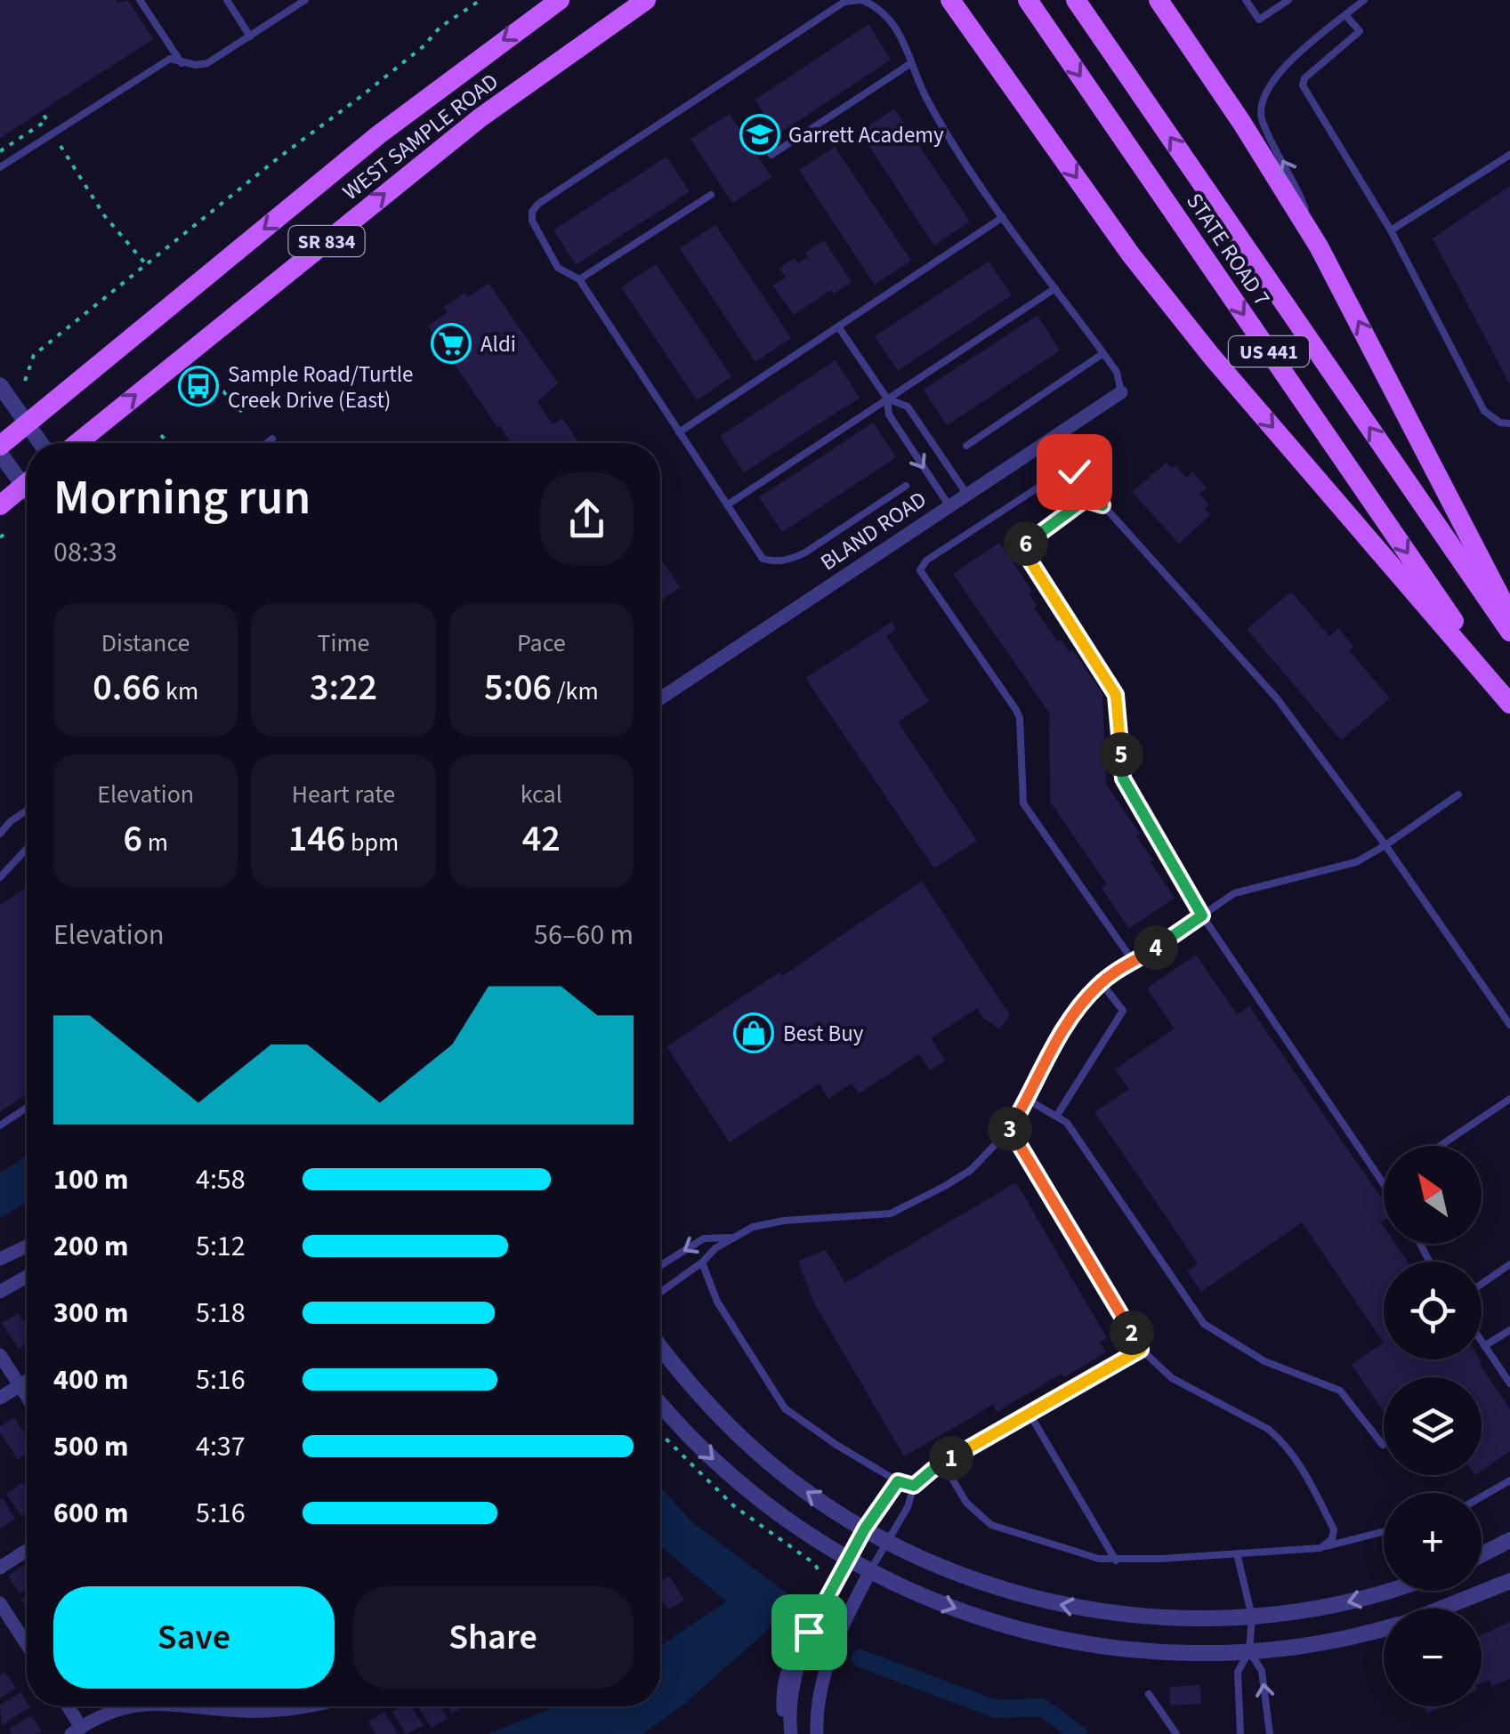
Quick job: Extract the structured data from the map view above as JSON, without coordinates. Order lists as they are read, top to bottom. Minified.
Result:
{"streets":{"main road":["WEST SAMPLE ROAD","SR 834","STATE ROAD 7","US 441"],"street":["BLAND ROAD"]},"places":{"school or university":["Garrett Academy"],"supermarket":["Aldi"],"bus stop":["Sample Road/Turtle Creek Drive (East)"],"shop":["Best Buy"]},"north":"top left","page":{"heading":["Morning run","08:33"],"pins":["6","5","4","3","2","1"],"stats":[["Distance","0.66 km"],["Time","3:22"],["Pace","5:06 /km"],["Elevation","6 m"],["Heart rate","146 bpm"],["kcal","42"]],"chart":["Elevation","56–60 m"],"map_buttons":["+","−"],"list":[{"name":"100 m","note":"4:58"},{"name":"200 m","note":"5:12"},{"name":"300 m","note":"5:18"},{"name":"400 m","note":"5:16"},{"name":"500 m","note":"4:37"},{"name":"600 m","note":"5:16"}],"buttons":["Save","Share"]}}
